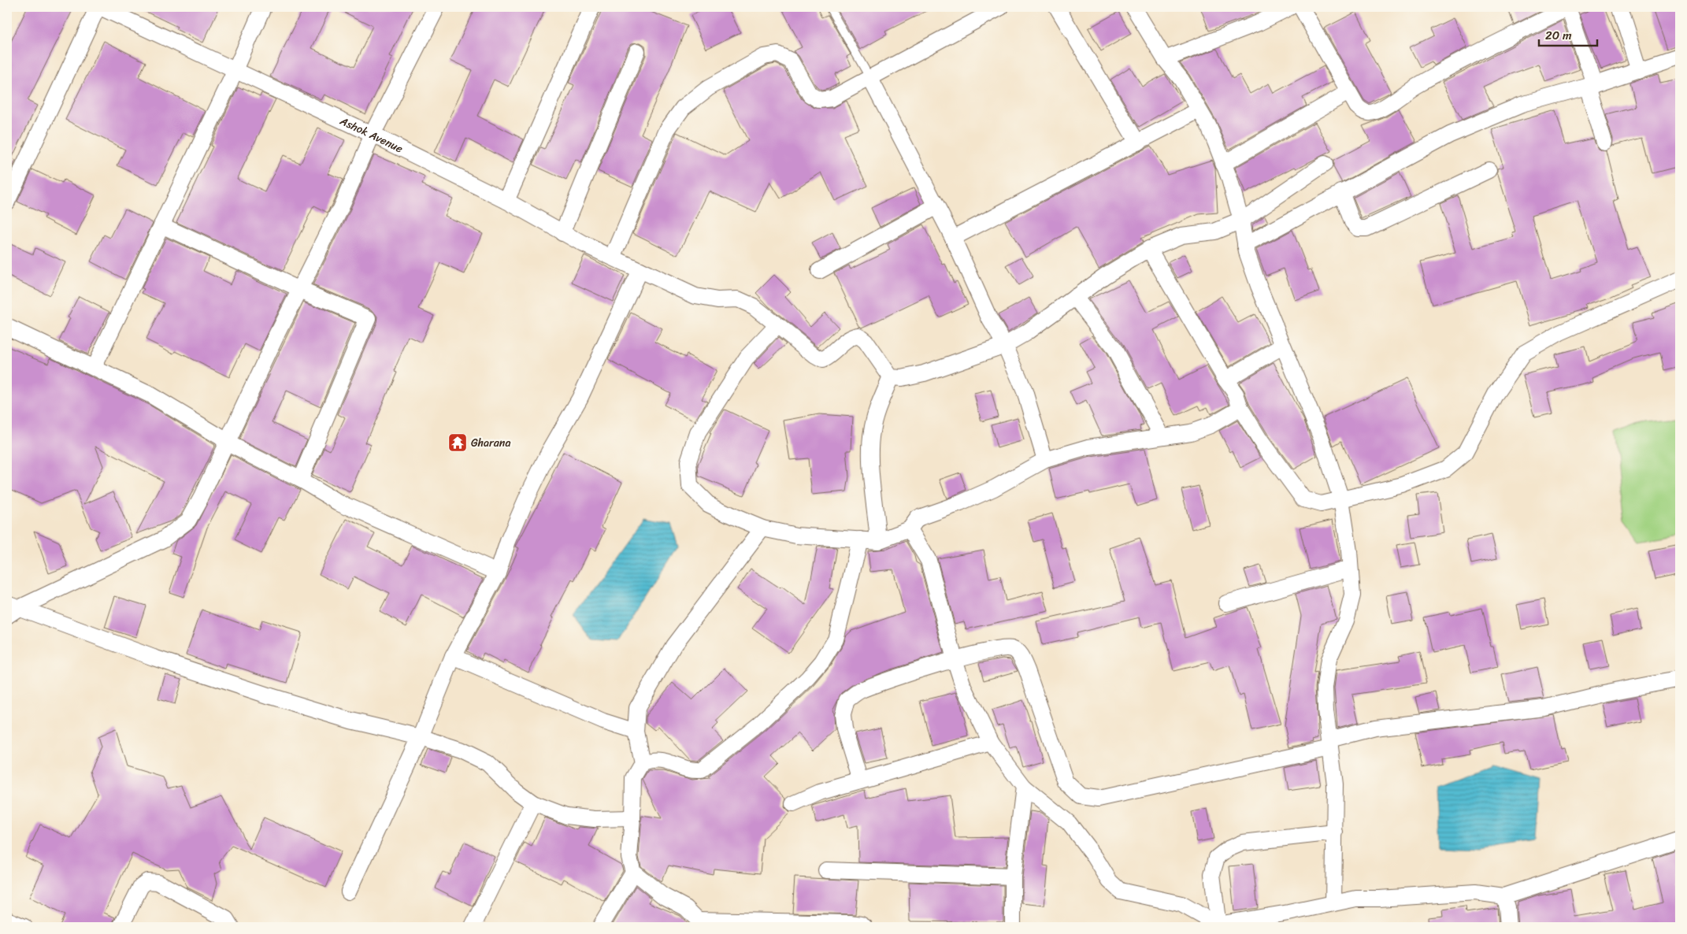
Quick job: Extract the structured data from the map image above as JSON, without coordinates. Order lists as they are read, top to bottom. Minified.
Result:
{"streets":{"street":["Ashok Avenue"]},"places":{"temple":["Gharana"]},"scale_bar":"20 m"}
